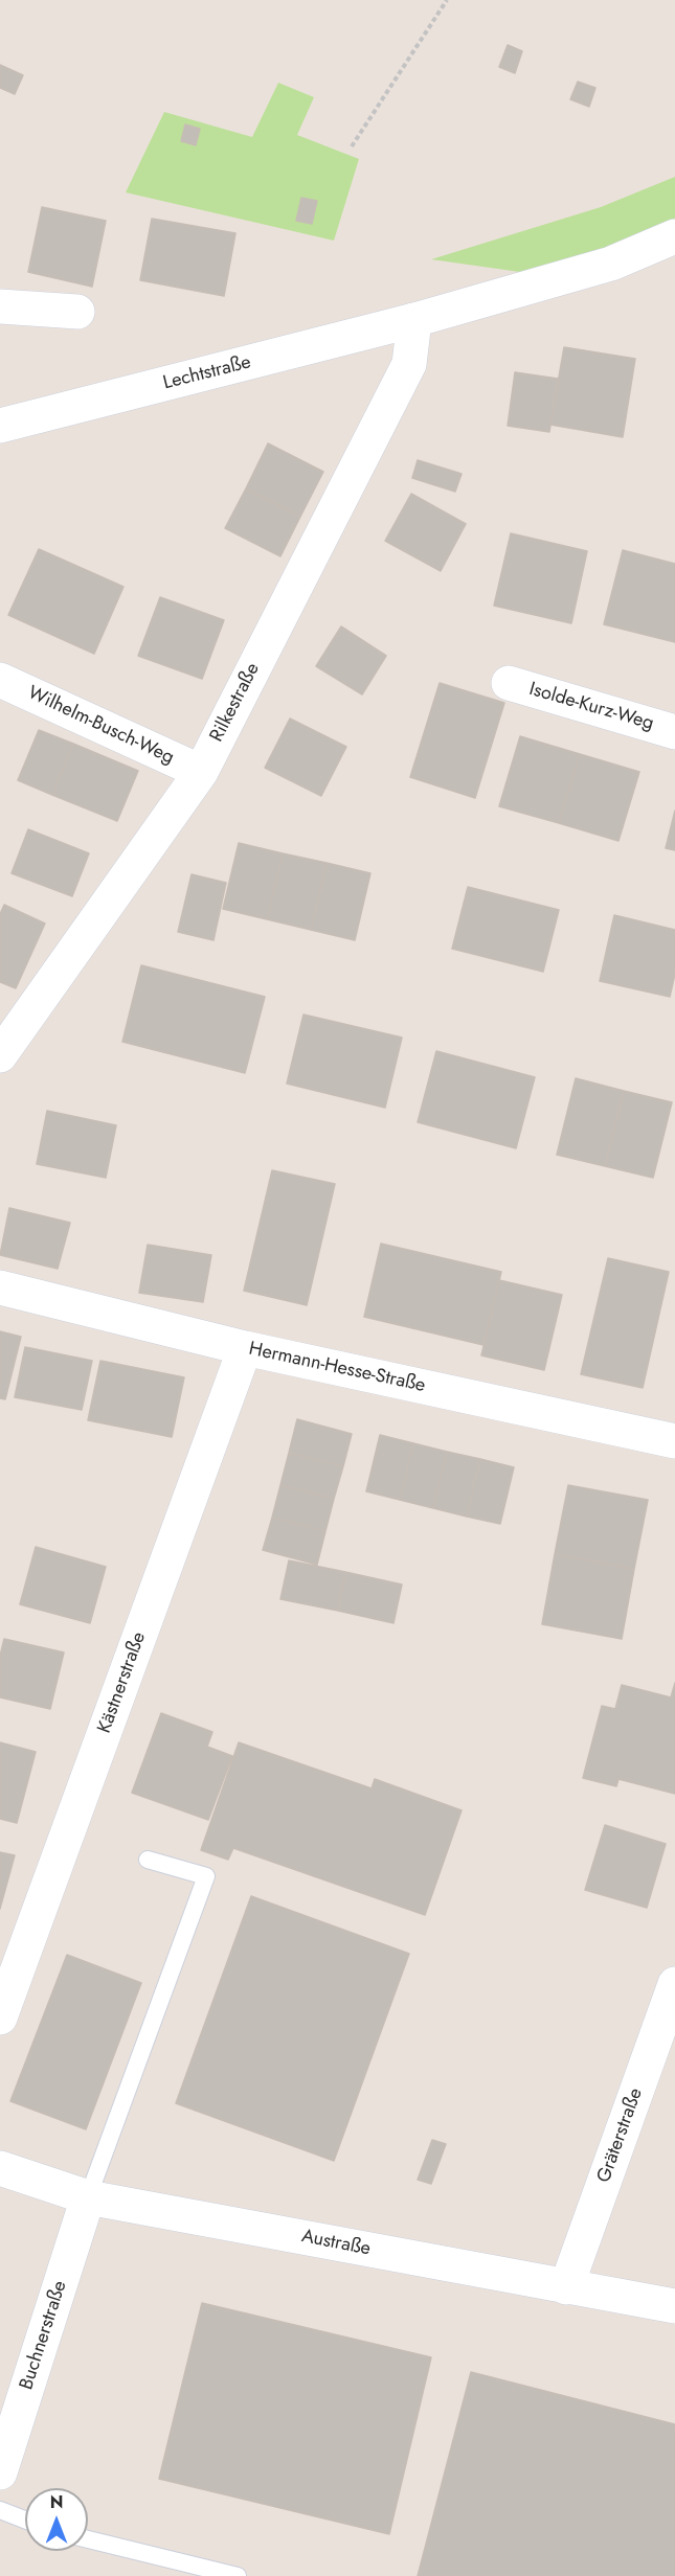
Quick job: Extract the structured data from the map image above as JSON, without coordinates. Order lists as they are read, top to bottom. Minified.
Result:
{"streets":{"street":["Lechtstraße","Rilkestraße","Isolde-Kurz-Weg","Wilhelm-Busch-Weg","Hermann-Hesse-Straße","Kästnerstraße","Gräterstraße","Austraße","Buchnerstraße"]},"crossings":[["Lechtstraße","Rilkestraße"],["Rilkestraße","Wilhelm-Busch-Weg"],["Hermann-Hesse-Straße","Kästnerstraße"],["Gräterstraße","Austraße"],["Austraße","Buchnerstraße"]],"north":"top"}
